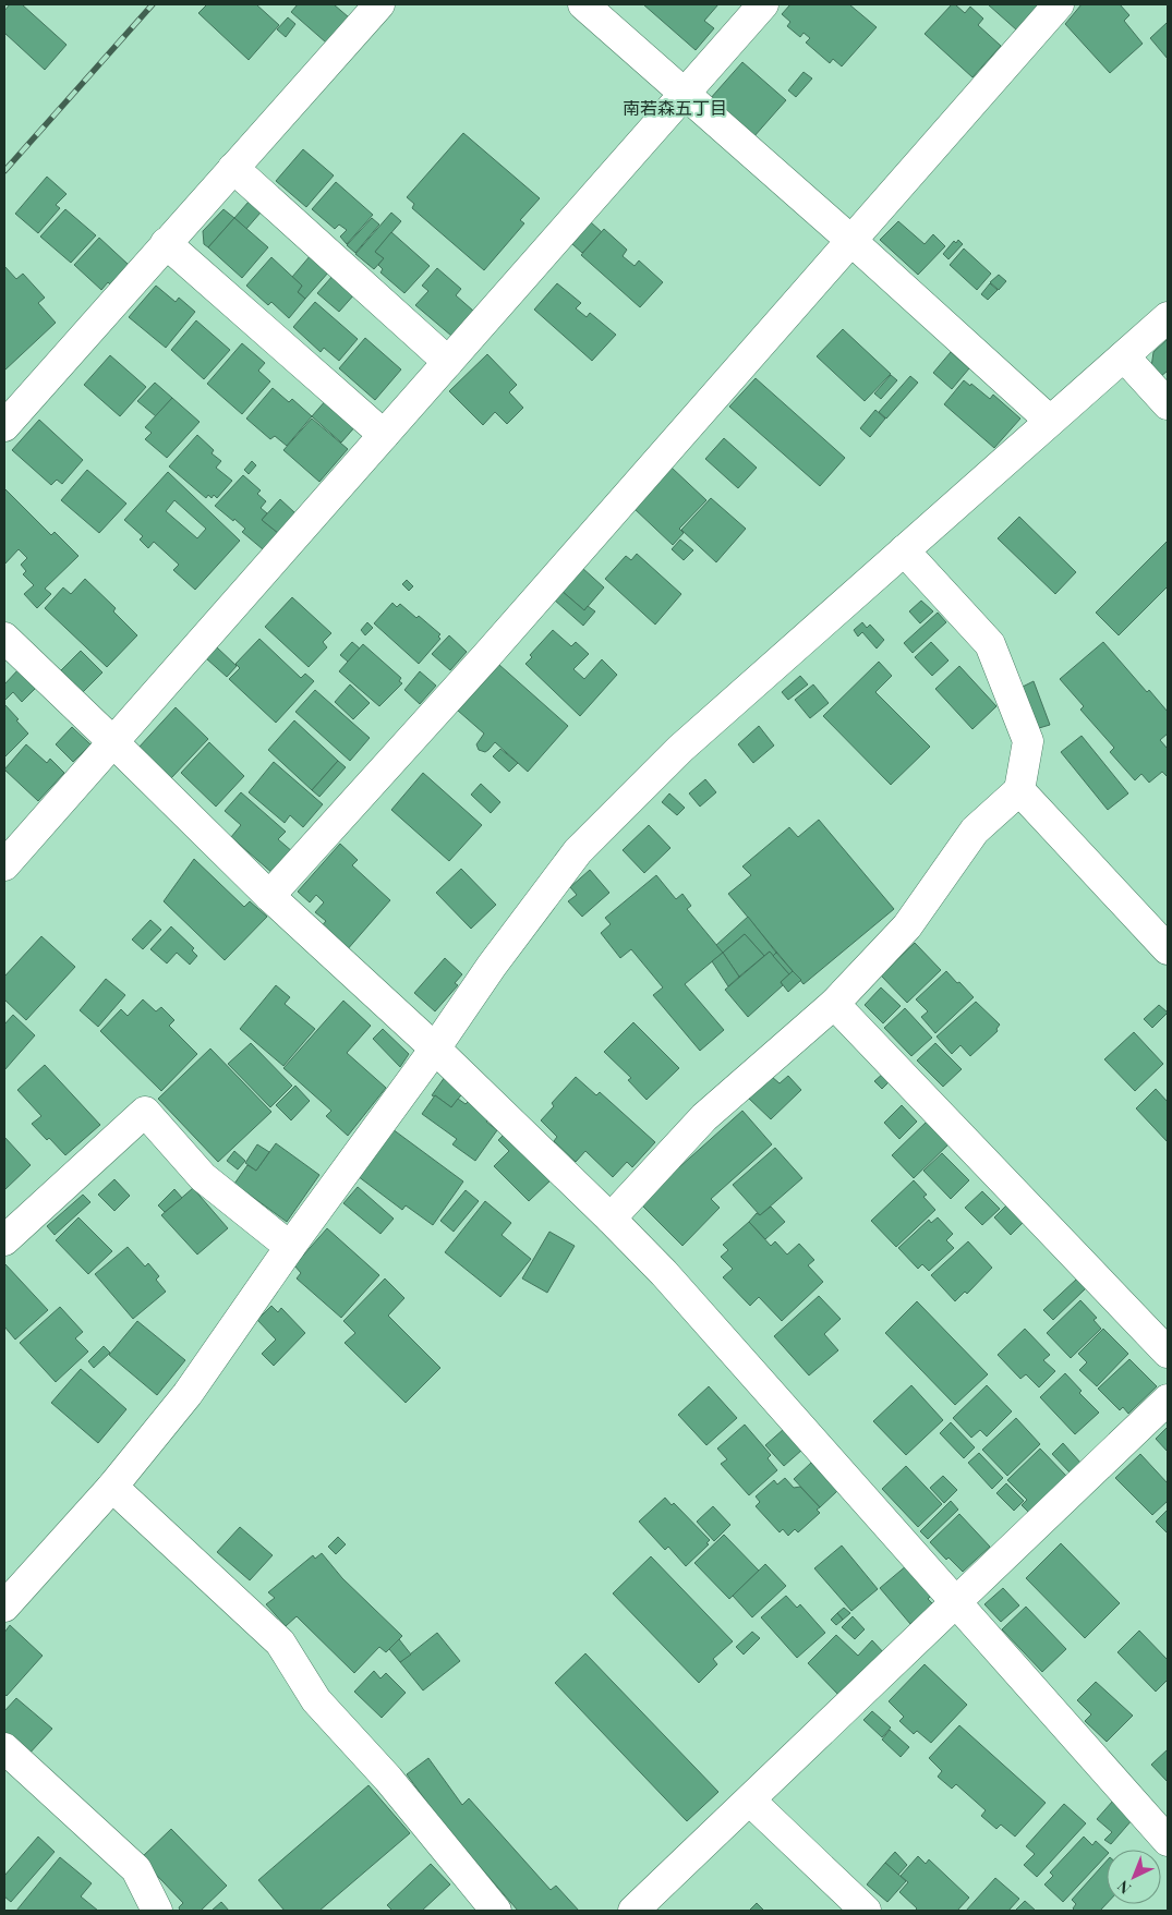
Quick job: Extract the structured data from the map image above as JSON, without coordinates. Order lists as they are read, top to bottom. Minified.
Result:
{"districts":["南若森五丁目"],"north":"bottom left"}
